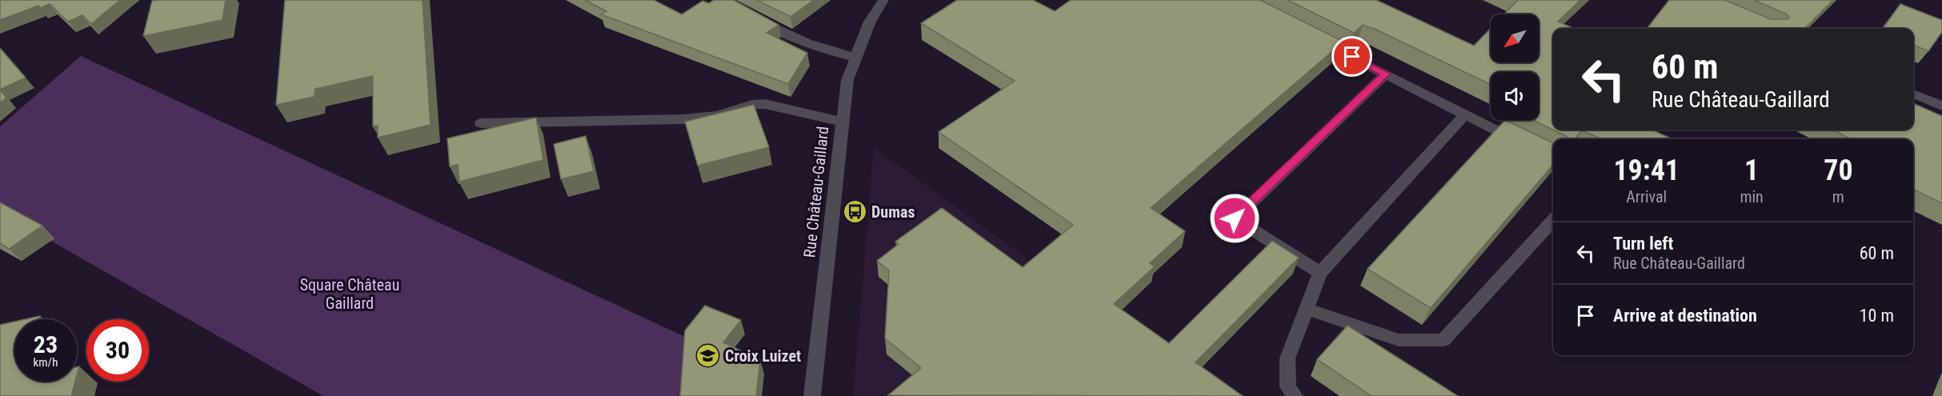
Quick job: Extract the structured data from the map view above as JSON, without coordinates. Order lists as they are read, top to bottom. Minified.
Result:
{"streets":{"street":["Rue Château-Gaillard"]},"parks":["Square Château Gaillard"],"places":{"bus stop":["Dumas"],"school or university":["Croix Luizet"]},"north":"bottom left","page":{"turn":["60 m","Rue Château-Gaillard"],"eta":["19:41","Arrival","1","min","70","m"],"list":[{"name":"Turn left","note":"Rue Château-Gaillard","value":"60 m"},{"name":"Arrive at destination","value":"10 m"}],"speed":"23 km/h","limit":"30"}}
